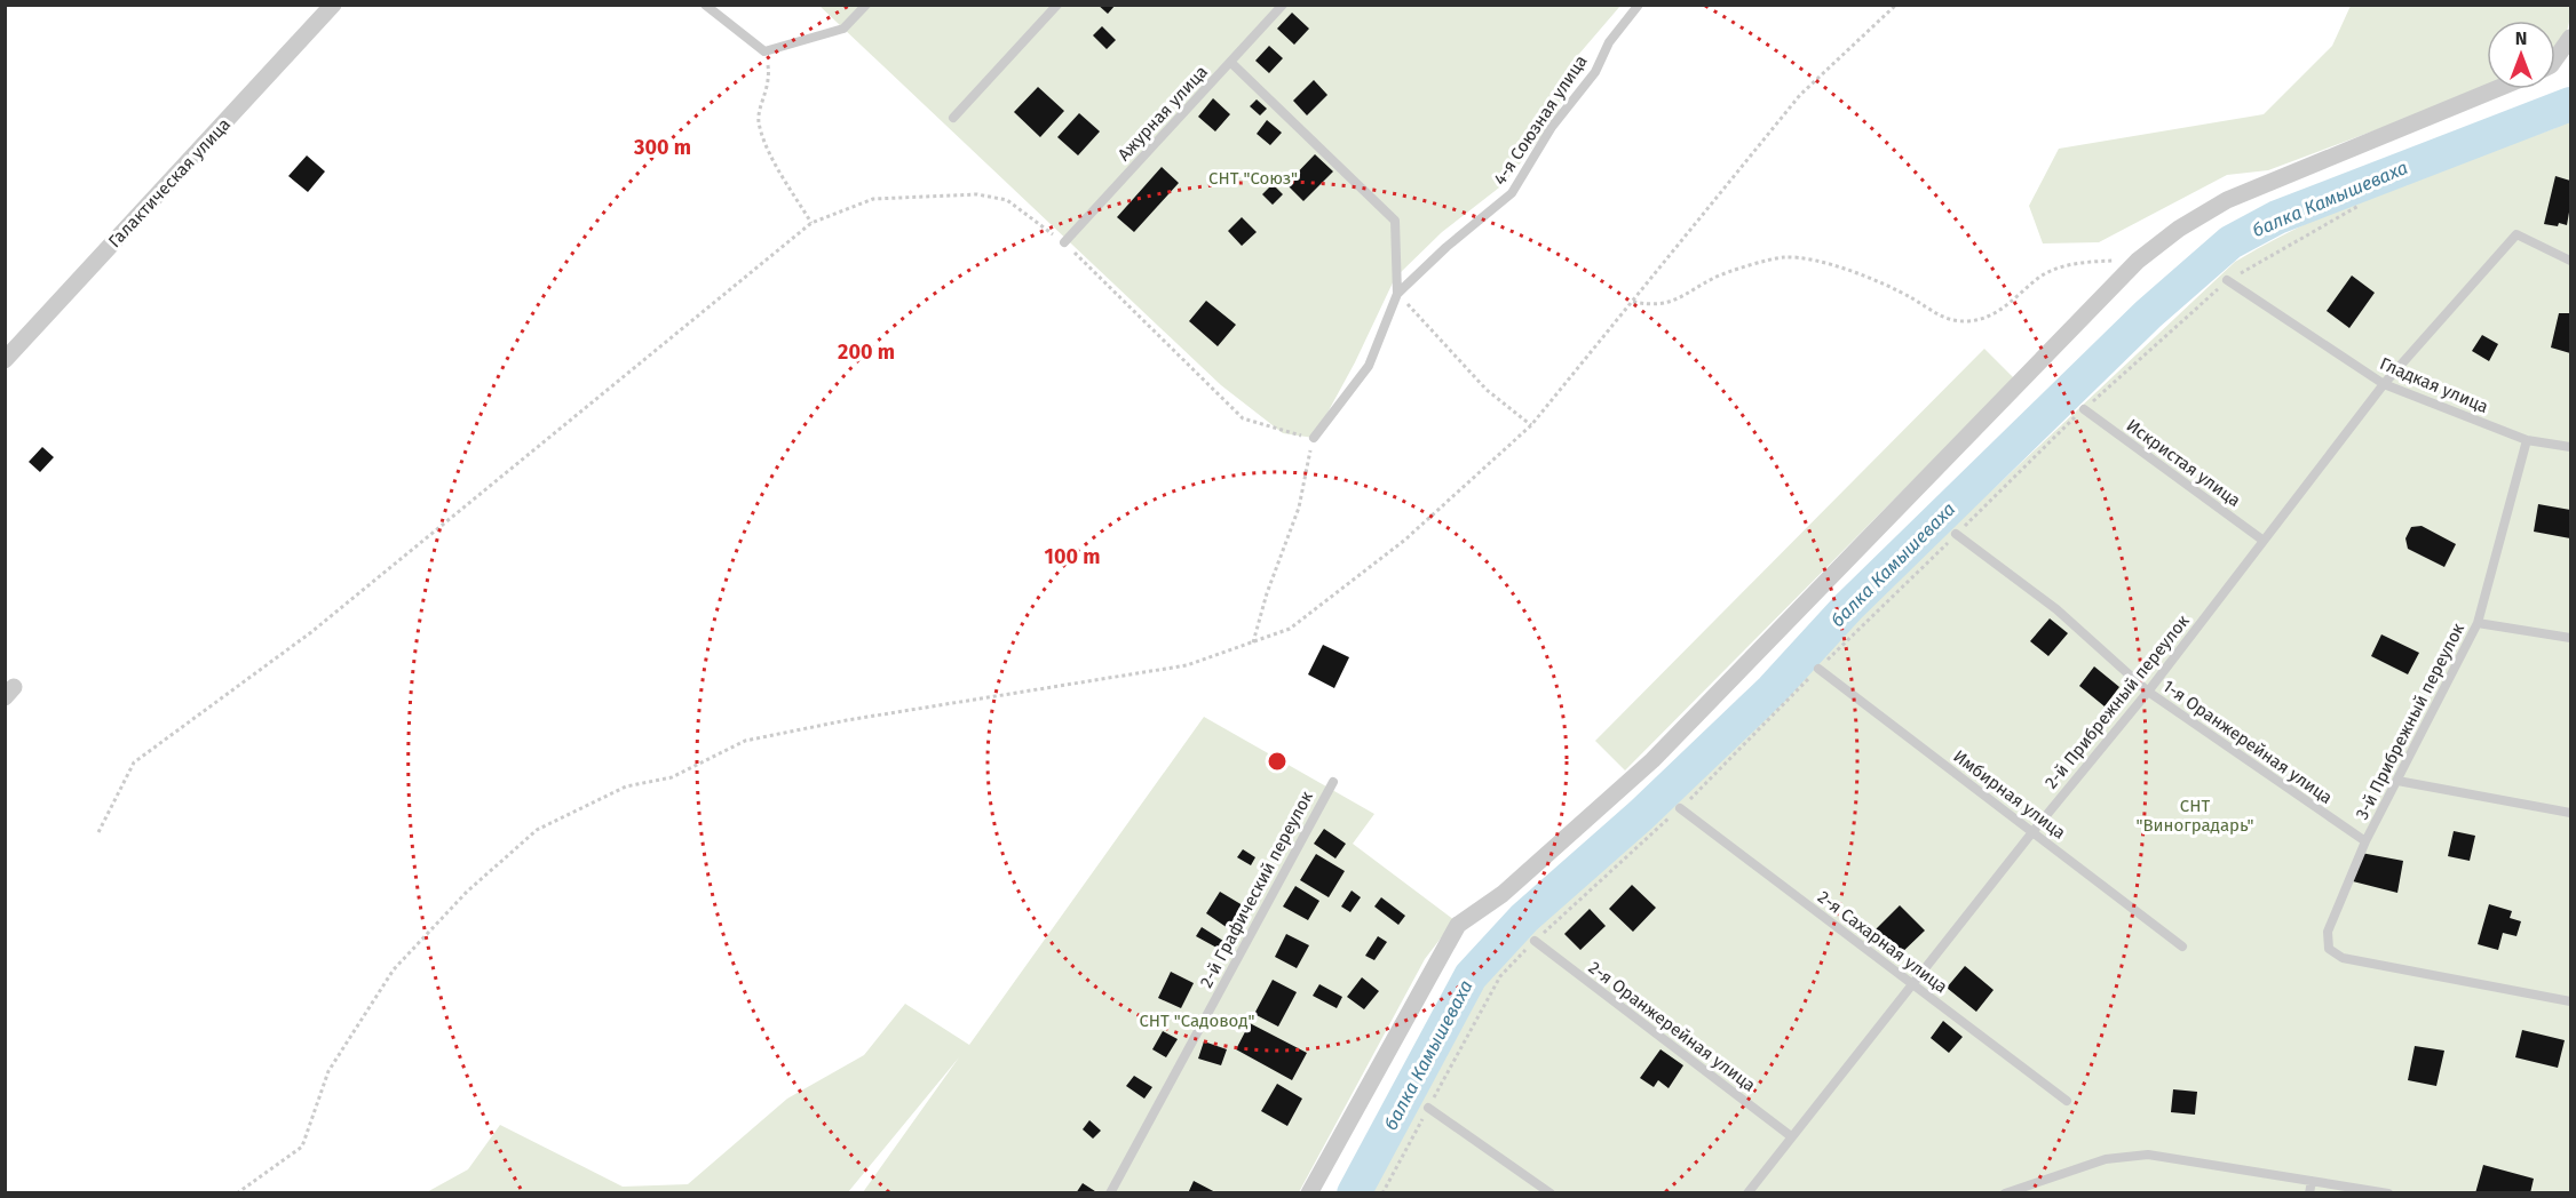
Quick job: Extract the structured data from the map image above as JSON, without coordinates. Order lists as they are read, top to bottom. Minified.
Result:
{"streets":{"street":["Галактическая улица"],"lane":["Ажурная улица","4-я Союзная улица","Гладкая улица","Искристая улица","2-й Прибрежный переулок","3-й Прибрежный переулок","1-я Оранжерейная улица","Имбирная улица","2-й Графический переулок","2-я Сахарная улица","2-я Оранжерейная улица"]},"crossings":[["Гладкая улица","2-й Прибрежный переулок"],["Гладкая улица","3-й Прибрежный переулок"],["Искристая улица","2-й Прибрежный переулок"],["2-й Прибрежный переулок","1-я Оранжерейная улица"],["2-й Прибрежный переулок","Имбирная улица"],["2-й Прибрежный переулок","2-я Сахарная улица"],["2-й Прибрежный переулок","2-я Оранжерейная улица"],["3-й Прибрежный переулок","1-я Оранжерейная улица"]],"water":["балка Камышеваха"],"parks":["СНТ \"Союз\"","СНТ \"Виноградарь\"","СНТ \"Садовод\""],"north":"top","rings":["300 m","200 m","100 m"]}
